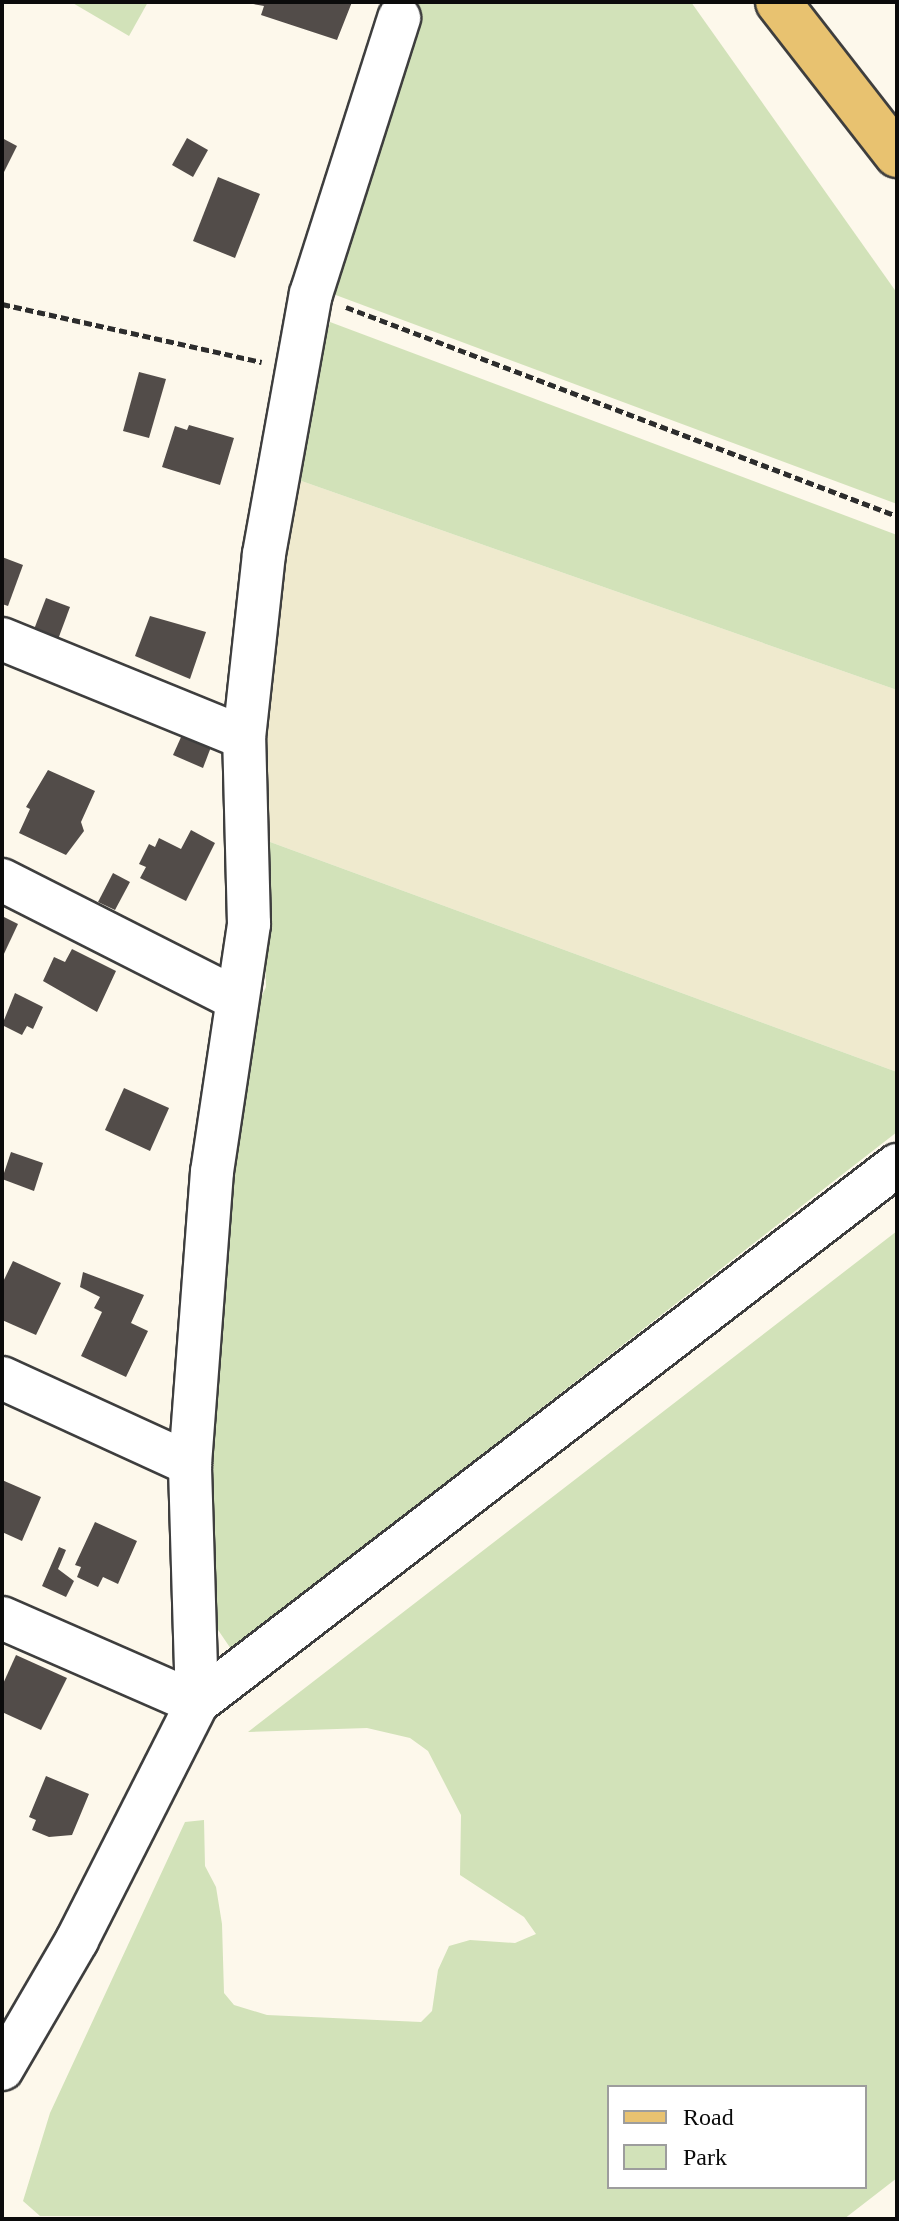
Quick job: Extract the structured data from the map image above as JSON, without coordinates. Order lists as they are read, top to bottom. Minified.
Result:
{"legend":["Road","Park"]}
